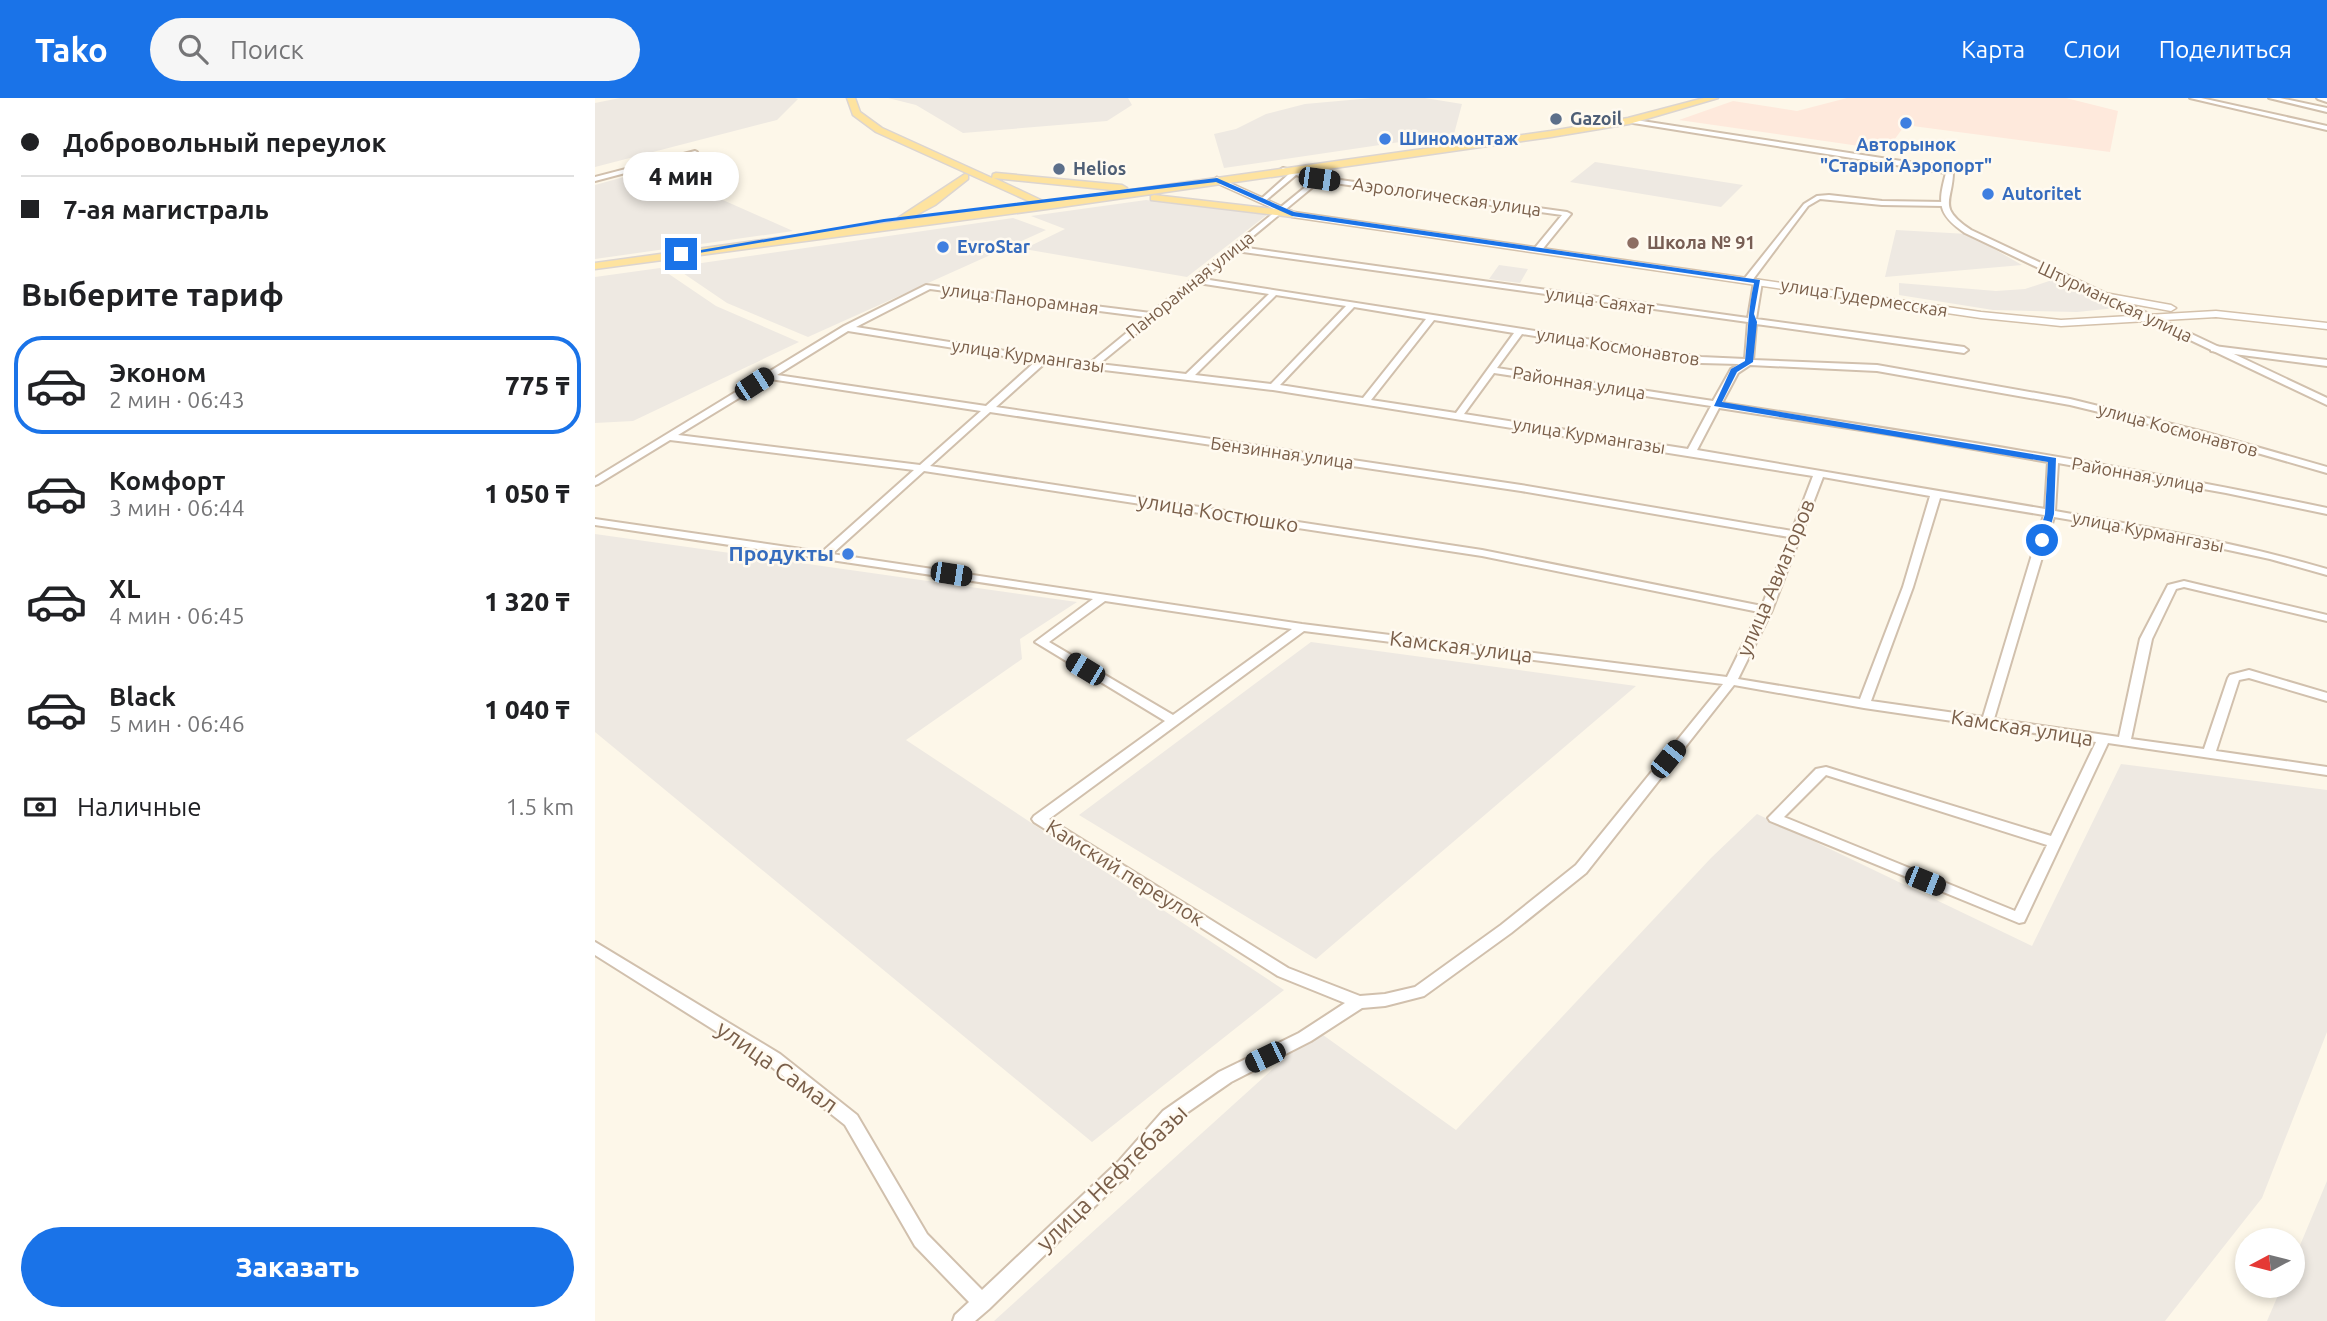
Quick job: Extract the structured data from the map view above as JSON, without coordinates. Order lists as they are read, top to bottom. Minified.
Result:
{"streets":{"main road":["улица Гудермесская"],"street":["Аэрологическая улица","Панорамная улица","улица Панорамная","улица Саяхат","Штурманская улица","улица Космонавтов","улица Курмангазы","Районная улица","Бензинная улица","улица Костюшко","улица Авиаторов","Камская улица","Камский переулок","улица Самал","улица Нефтебазы"]},"crossings":[["Аэрологическая улица","Панорамная улица"],["Аэрологическая улица","улица Гудермесская"],["Панорамная улица","улица Панорамная"],["Панорамная улица","улица Саяхат"],["Панорамная улица","улица Космонавтов"],["Панорамная улица","улица Курмангазы"],["улица Гудермесская","Штурманская улица"],["улица Панорамная","улица Курмангазы"],["улица Курмангазы","улица Авиаторов"],["Бензинная улица","улица Авиаторов"],["улица Костюшко","улица Авиаторов"],["улица Авиаторов","Камская улица"],["улица Авиаторов","улица Нефтебазы"],["Камская улица","Камский переулок"],["Камская улица","улица Нефтебазы"],["Камский переулок","улица Нефтебазы"],["улица Самал","улица Нефтебазы"]],"places":["Gazoil","Авторынок \"Старый Аэропорт\"","Шиномонтаж","Helios","Autoritet","Школа № 91","EvroStar","Продукты"],"north":"left","page":{"header":"Tako","search":"Поиск","nav":["Карта","Слои","Поделиться"],"banner":["Добровольный переулок","7-ая магистраль"],"bubble":"4 мин","heading":"Выберите тариф","list":[{"name":"Эконом","note":"2 мин · 06:43","value":"775 ₸"},{"name":"Комфорт","note":"3 мин · 06:44","value":"1 050 ₸"},{"name":"XL","note":"4 мин · 06:45","value":"1 320 ₸"},{"name":"Black","note":"5 мин · 06:46","value":"1 040 ₸"}],"pay":["Наличные","1.5 km"],"buttons":"Заказать"}}
